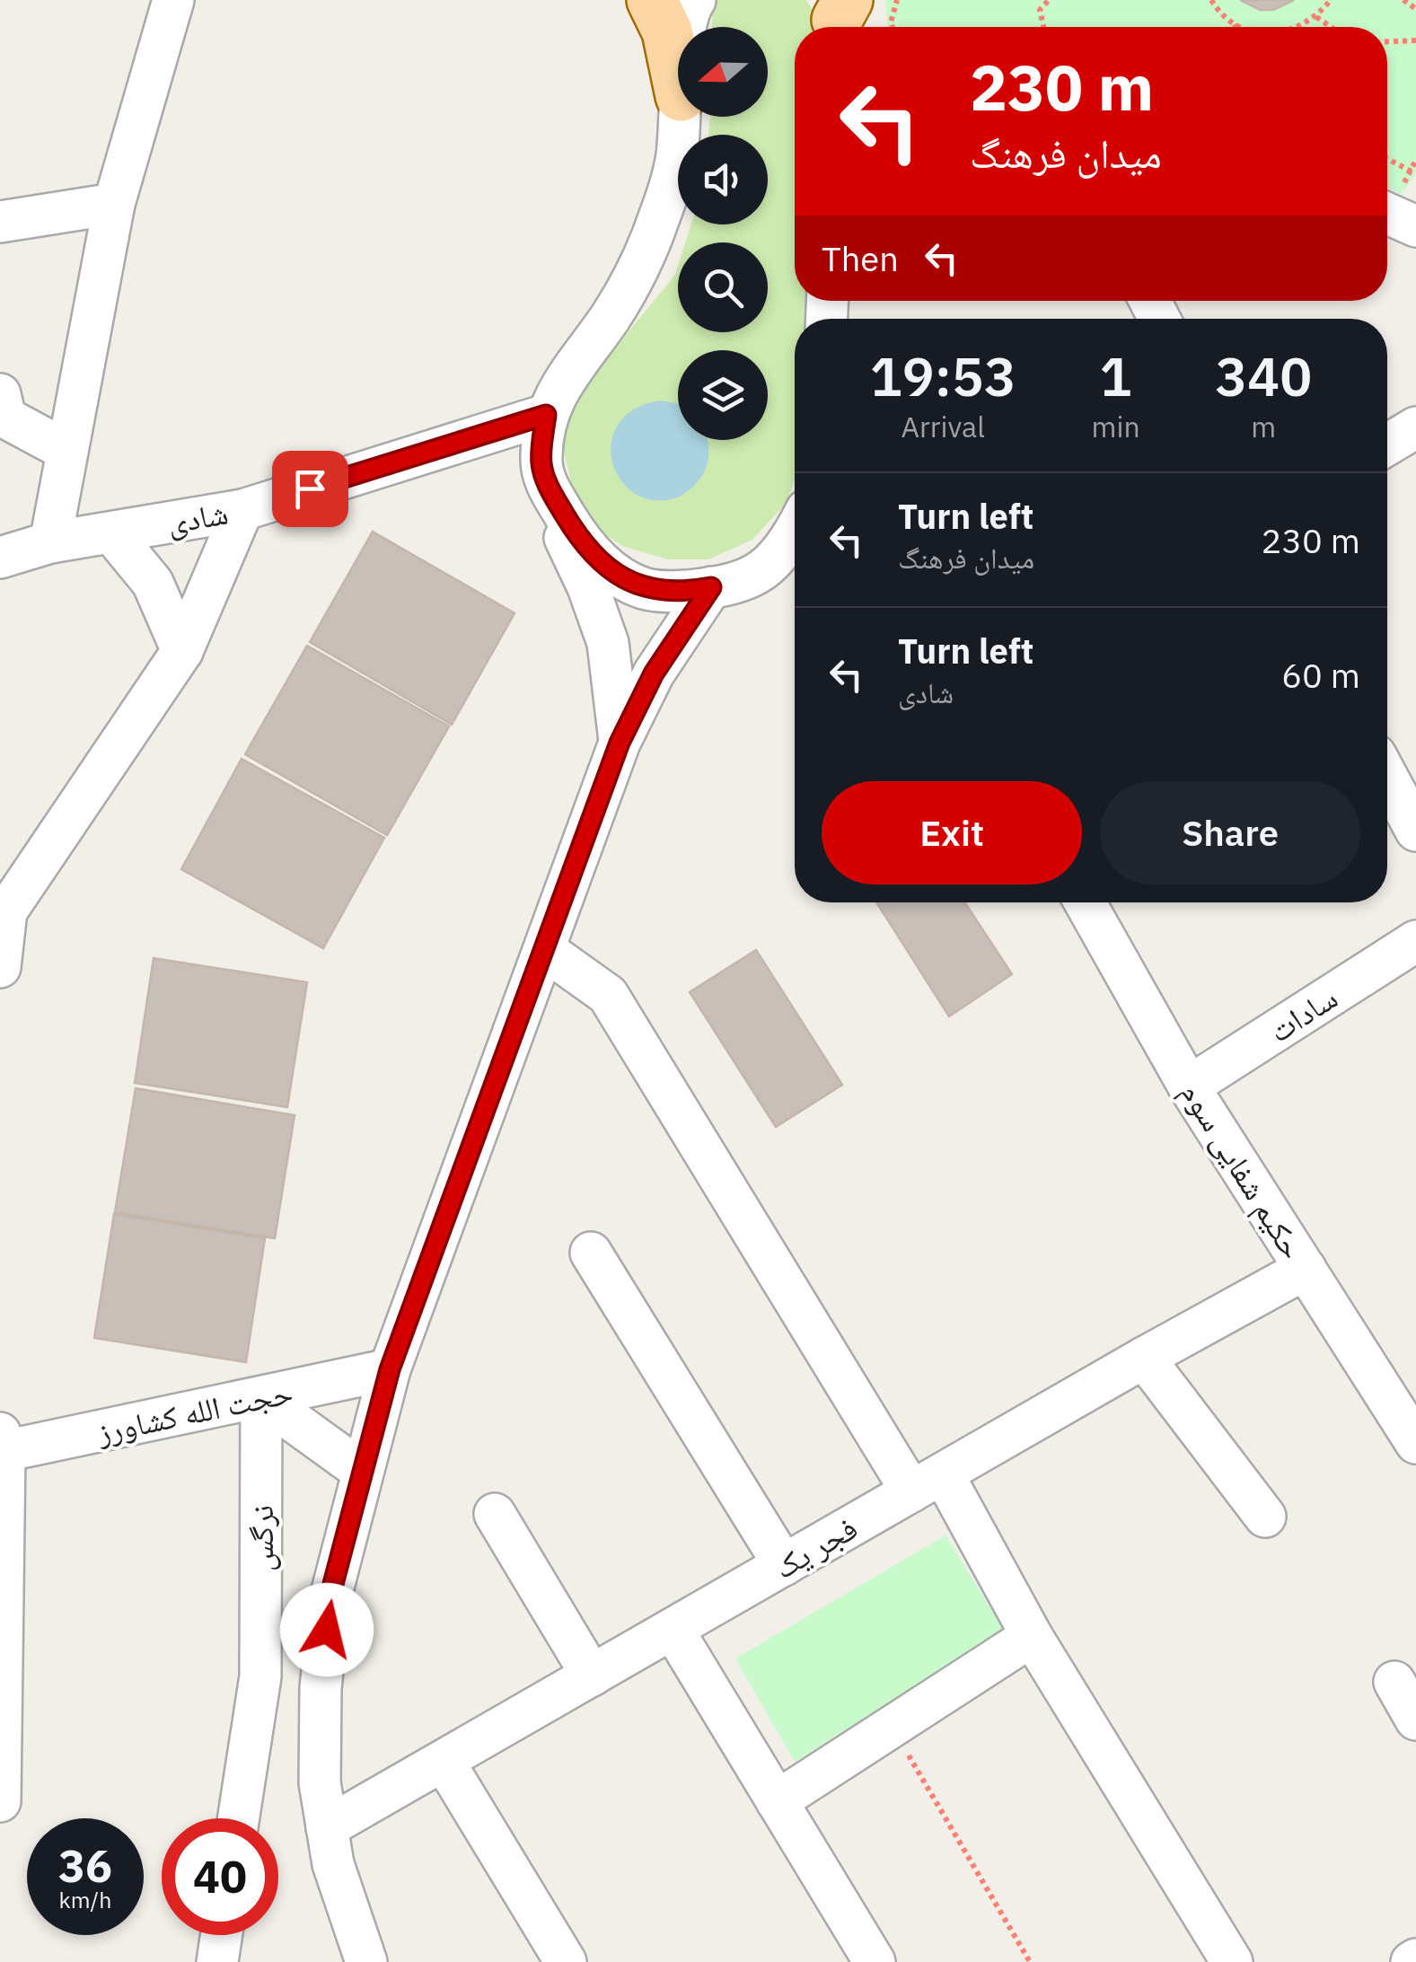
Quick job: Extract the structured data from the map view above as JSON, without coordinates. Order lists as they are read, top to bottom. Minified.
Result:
{"streets":{"street":["شادی","سادات","حکیم شفایی سوم","حجت الله کشاورز","نرگس","فجر یک"]},"crossings":[["سادات","حکیم شفایی سوم"],["حکیم شفایی سوم","فجر یک"],["حجت الله کشاورز","نرگس"]],"north":"left","page":{"turn":["230 m","میدان فرهنگ"],"then":"Then","eta":["19:53","Arrival","1","min","340","m"],"list":[{"name":"Turn left","note":"میدان فرهنگ","value":"230 m"},{"name":"Turn left","note":"شادی","value":"60 m"}],"buttons":["Exit","Share"],"speed":"36 km/h","limit":"40"}}
